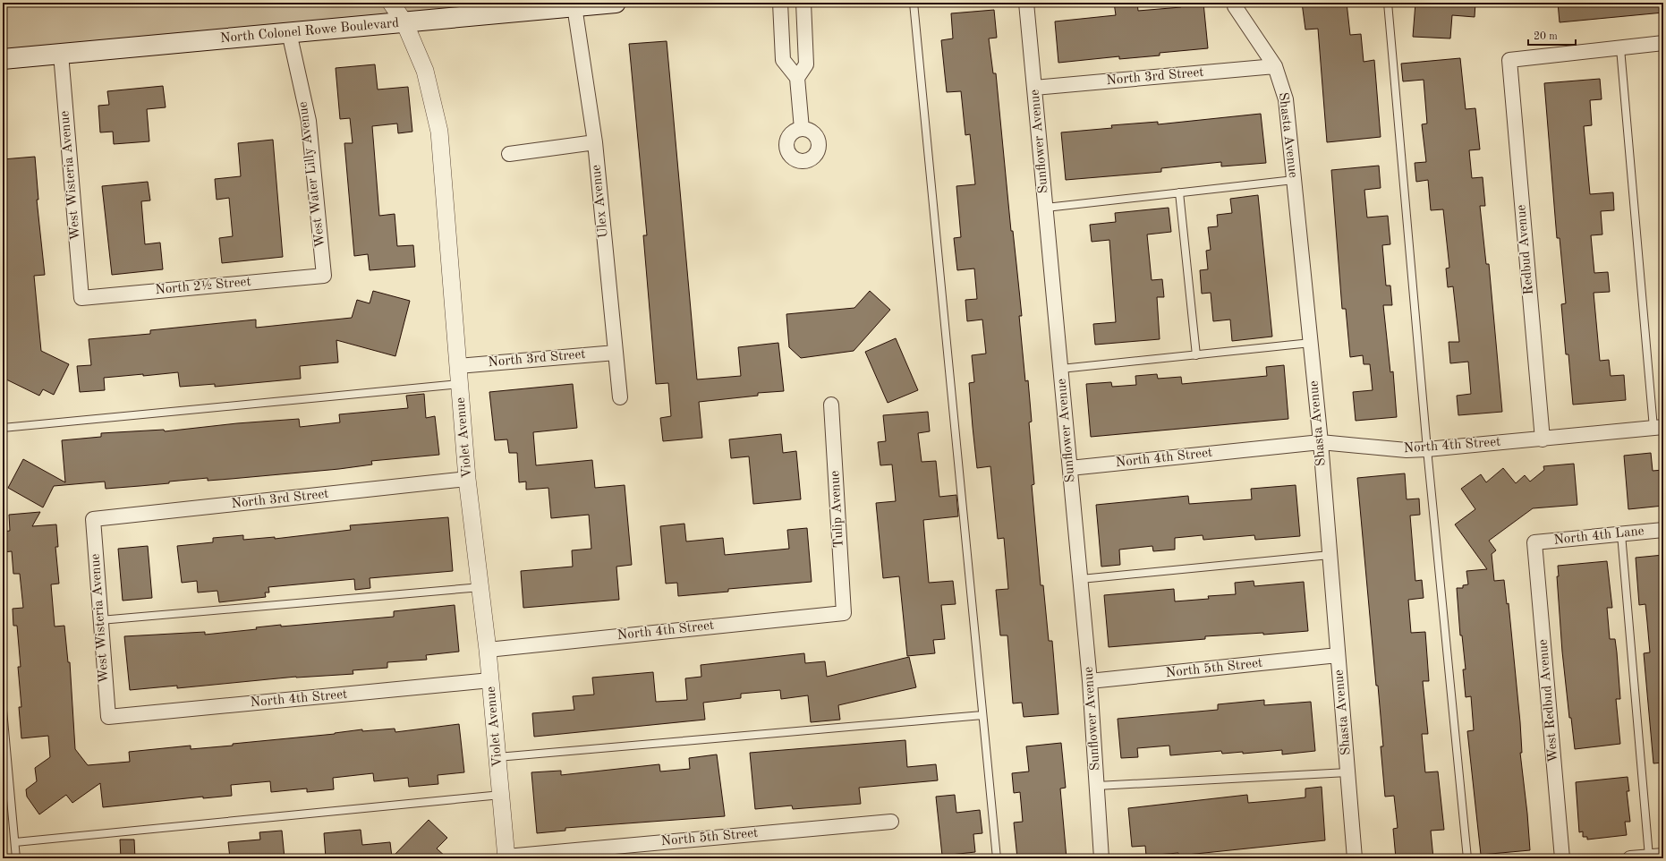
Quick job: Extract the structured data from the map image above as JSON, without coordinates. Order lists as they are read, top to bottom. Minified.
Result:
{"streets":{"main road":["North Colonel Rowe Boulevard"],"street":["North 3rd Street","Shasta Avenue","Sunflower Avenue","West Water Lilly Avenue","West Wisteria Avenue","Ulex Avenue","Redbud Avenue","North 2½ Street","Violet Avenue","North 4th Street","Tulip Avenue","North 4th Lane","North 5th Street","West Redbud Avenue"]},"crossings":[["North Colonel Rowe Boulevard","West Water Lilly Avenue"],["North Colonel Rowe Boulevard","West Wisteria Avenue"],["North Colonel Rowe Boulevard","Ulex Avenue"],["North Colonel Rowe Boulevard","Violet Avenue"],["North 3rd Street","Shasta Avenue"],["North 3rd Street","Sunflower Avenue"],["North 3rd Street","West Wisteria Avenue"],["North 3rd Street","Ulex Avenue"],["North 3rd Street","Violet Avenue"],["Shasta Avenue","North 4th Street"],["Shasta Avenue","North 5th Street"],["Sunflower Avenue","North 4th Street"],["Sunflower Avenue","North 5th Street"],["West Water Lilly Avenue","North 2½ Street"],["West Wisteria Avenue","North 2½ Street"],["West Wisteria Avenue","North 4th Street"],["Redbud Avenue","North 4th Street"],["Violet Avenue","North 4th Street"],["Violet Avenue","North 5th Street"],["North 4th Street","Tulip Avenue"],["North 4th Lane","West Redbud Avenue"]],"scale_bar":"20 m"}
